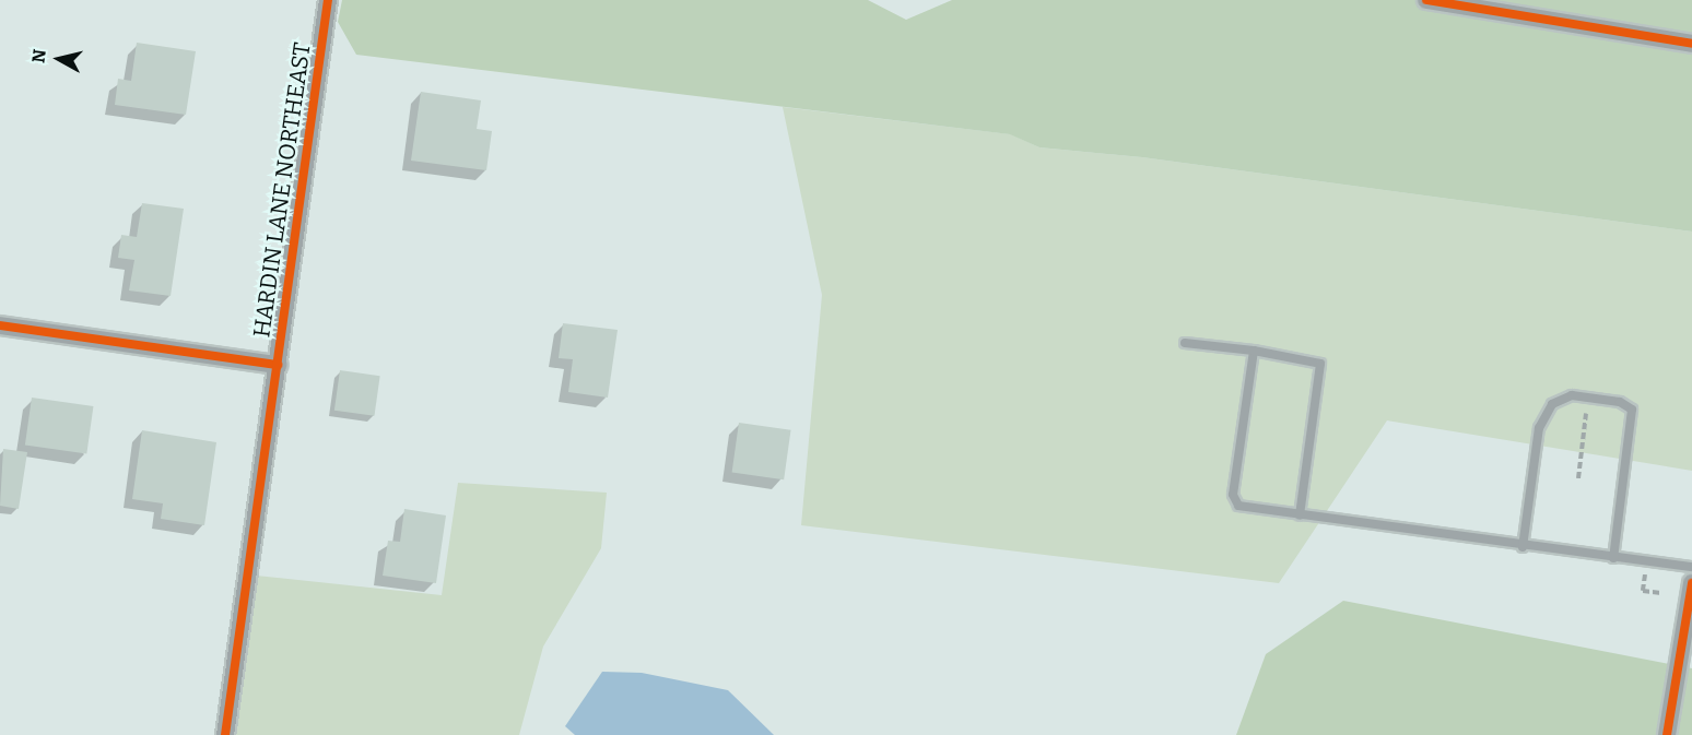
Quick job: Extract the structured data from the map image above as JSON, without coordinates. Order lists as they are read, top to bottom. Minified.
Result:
{"streets":{"street":["HARDIN LANE NORTHEAST"]},"north":"left"}
